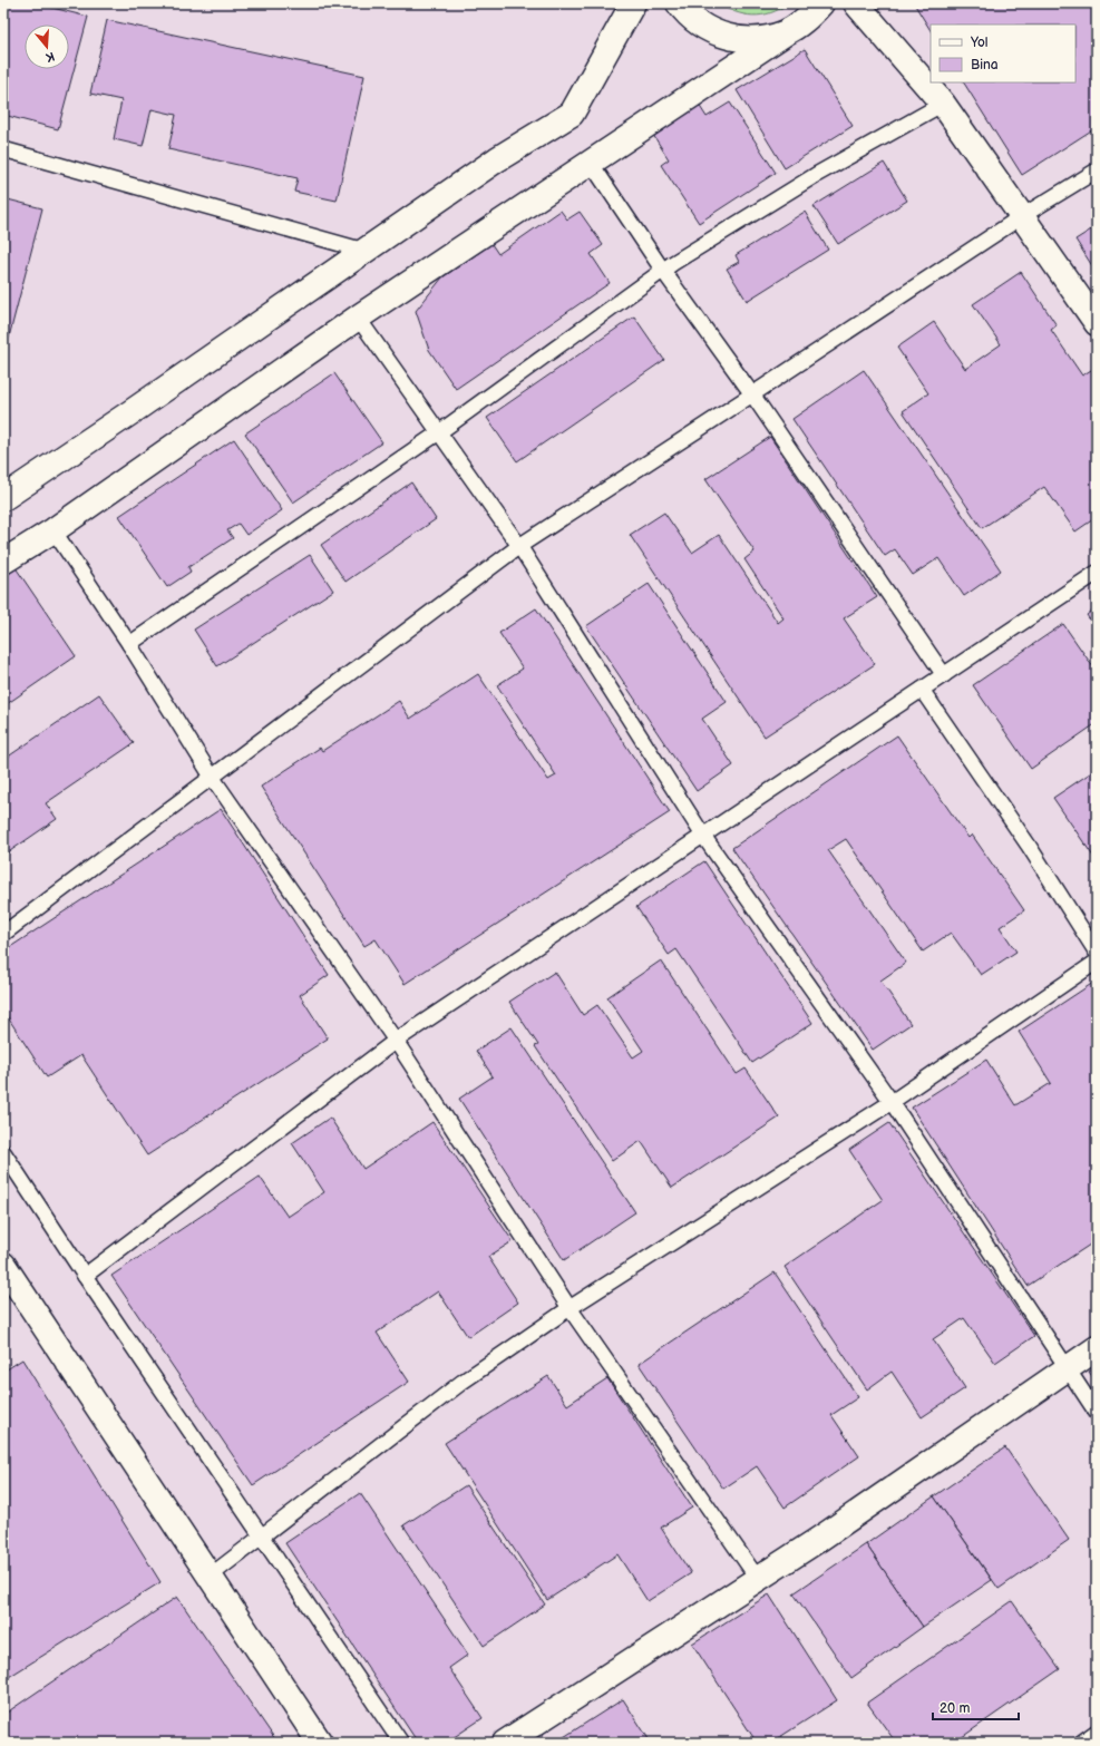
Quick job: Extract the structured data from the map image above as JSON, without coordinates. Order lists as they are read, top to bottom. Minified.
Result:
{"legend":["Yol","Bina"],"scale_bar":"20 m","north":"bottom"}
